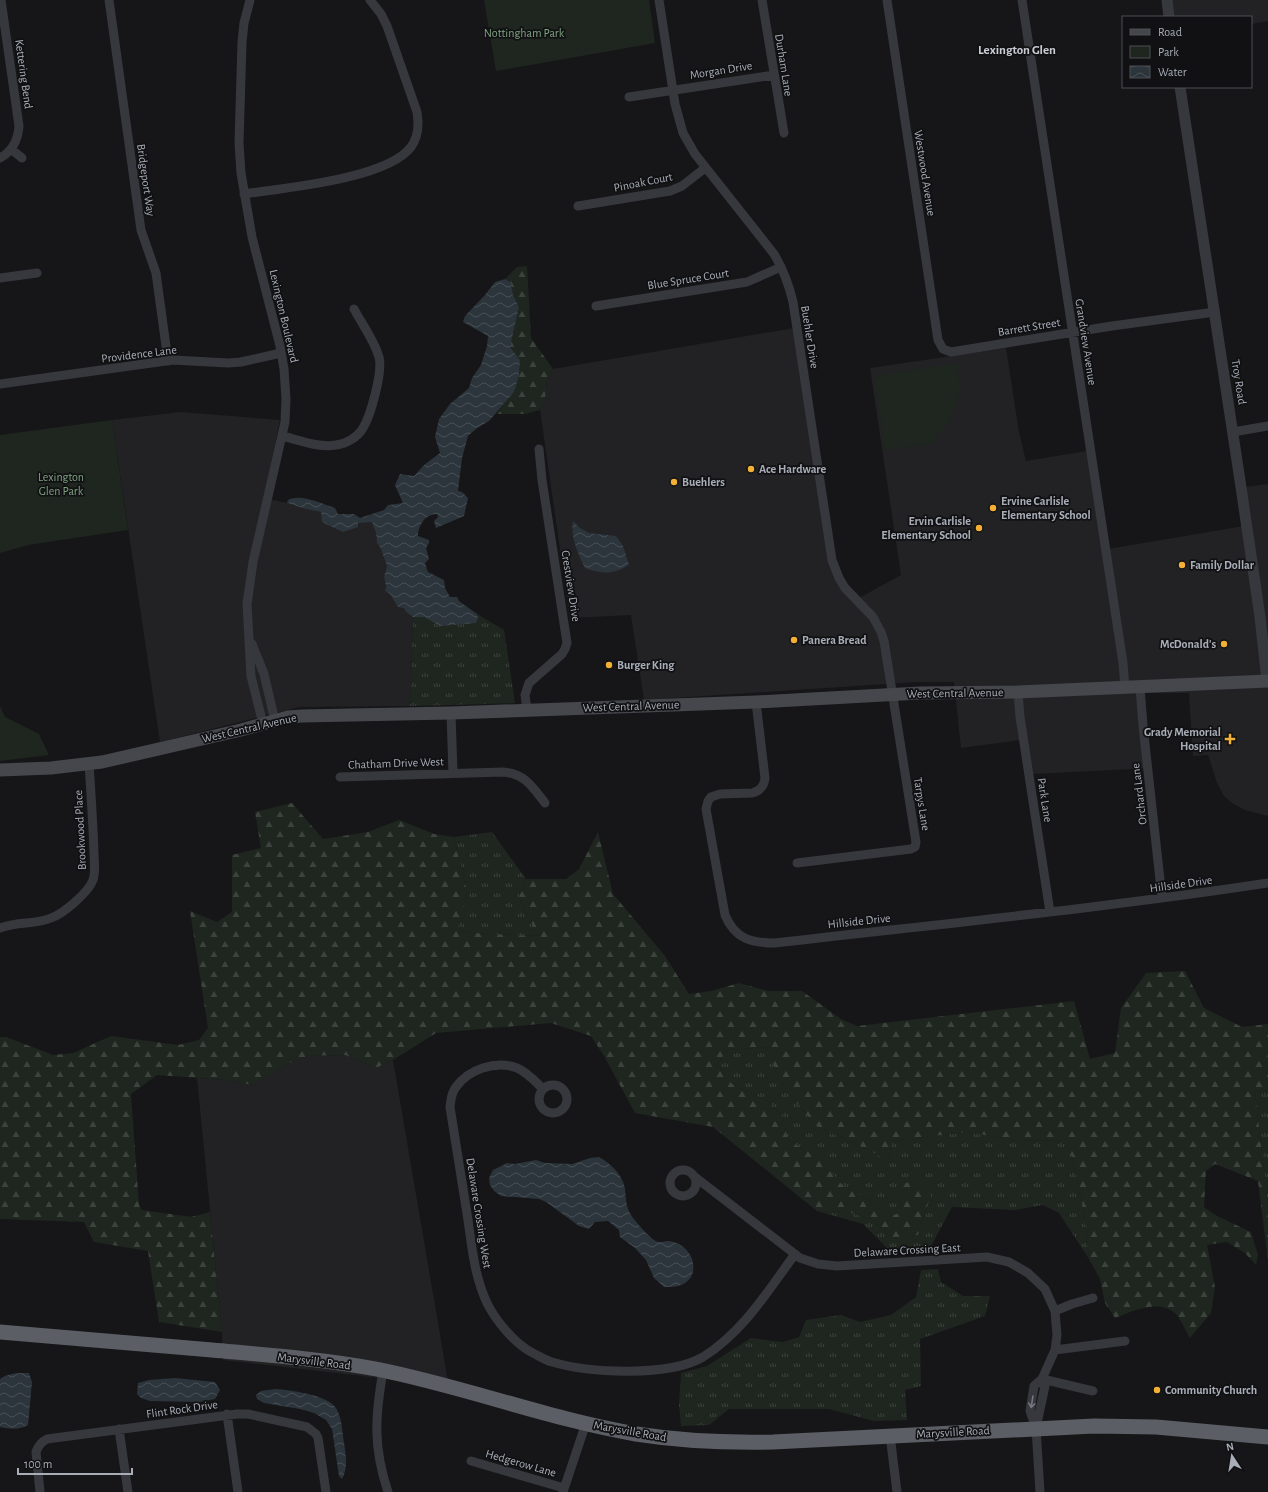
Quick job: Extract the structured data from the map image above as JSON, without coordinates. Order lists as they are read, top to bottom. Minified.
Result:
{"streets":{"highway":["Marysville Road"],"main road":["West Central Avenue"],"street":["Durham Lane","Morgan Drive","Kettering Bend","Westwood Avenue","Bridgeport Way","Pinoak Court","Blue Spruce Court","Lexington Boulevard","Barrett Street","Buehler Drive","Grandview Avenue","Providence Lane","Troy Road","Crestview Drive","Chatham Drive West","Orchard Lane","Park Lane","Tarpys Lane","Brookwood Place","Hillside Drive","Delaware Crossing West","Delaware Crossing East","Flint Rock Drive","Hedgerow Lane"]},"crossings":[["Durham Lane","Morgan Drive"],["Morgan Drive","Buehler Drive"],["Westwood Avenue","Barrett Street"],["Bridgeport Way","Providence Lane"],["Pinoak Court","Buehler Drive"],["Blue Spruce Court","Buehler Drive"],["Lexington Boulevard","Providence Lane"],["Lexington Boulevard","West Central Avenue"],["Barrett Street","Grandview Avenue"],["Barrett Street","Troy Road"],["Buehler Drive","West Central Avenue"],["Buehler Drive","Tarpys Lane"],["Grandview Avenue","West Central Avenue"],["Troy Road","West Central Avenue"],["Crestview Drive","West Central Avenue"],["West Central Avenue","Orchard Lane"],["West Central Avenue","Park Lane"],["West Central Avenue","Tarpys Lane"],["West Central Avenue","Brookwood Place"],["West Central Avenue","Hillside Drive"],["Orchard Lane","Hillside Drive"],["Park Lane","Hillside Drive"],["Delaware Crossing West","Delaware Crossing East"],["Delaware Crossing East","Marysville Road"]],"districts":["Lexington Glen"],"parks":["Nottingham Park","Lexington Glen Park"],"places":{"other":["Ace Hardware","Buehlers","Ervine Carlisle Elementary School","Ervin Carlisle Elementary School","Family Dollar","Panera Bread","McDonald's","Burger King","Community Church"],"health":["Grady Memorial Hospital"]},"legend":["Road","Park","Water"],"scale_bar":"100 m","north":"top"}
